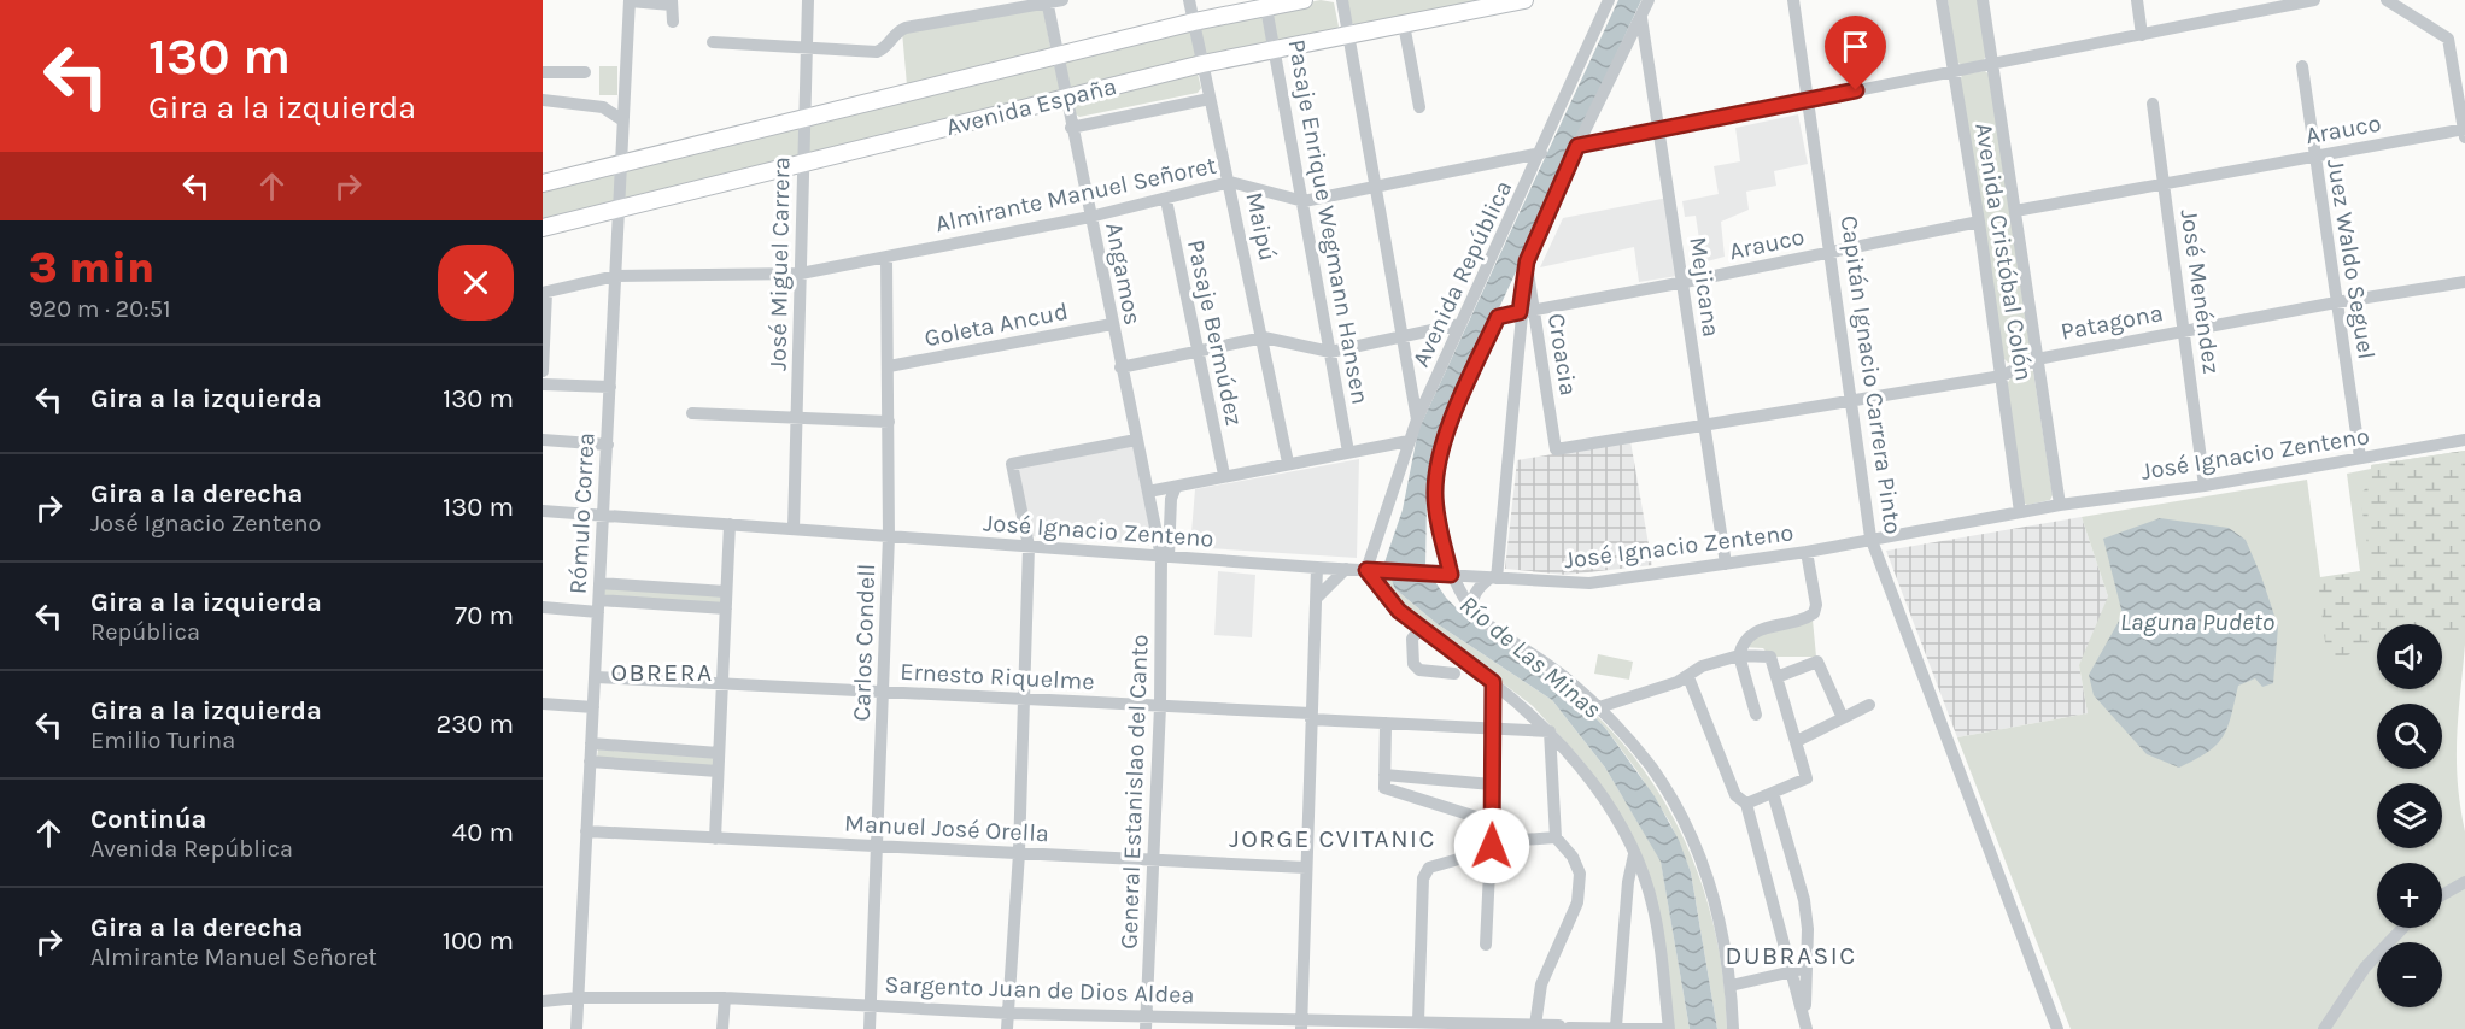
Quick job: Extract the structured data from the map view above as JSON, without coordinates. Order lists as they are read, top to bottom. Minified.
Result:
{"streets":{"main road":["Avenida España"],"street":["Arauco","Almirante Manuel Señoret","Pasaje Enrique Wegmann Hansen","Maipú","Avenida Cristóbal Colón","Juez Waldo Seguel","José Miguel Carrera","Angamos","Avenida República","Mejicana","José Menéndez","Patagona","Goleta Ancud","Pasaje Bermúdez","Croacia","Capitán Ignacio Carrera Pinto","José Ignacio Zenteno","Rómulo Correa","Carlos Condell","Ernesto Riquelme","General Estanislao del Canto","Manuel José Orella","Sargento Juan de Dios Aldea"]},"crossings":[["Avenida España","Pasaje Enrique Wegmann Hansen"],["Avenida España","Maipú"],["Avenida España","José Miguel Carrera"],["Avenida España","Angamos"],["Avenida España","Rómulo Correa"],["Arauco","Avenida Cristóbal Colón"],["Arauco","Juez Waldo Seguel"],["Arauco","Mejicana"],["Arauco","José Menéndez"],["Arauco","Croacia"],["Arauco","Capitán Ignacio Carrera Pinto"],["Almirante Manuel Señoret","Pasaje Enrique Wegmann Hansen"],["Almirante Manuel Señoret","Maipú"],["Almirante Manuel Señoret","José Miguel Carrera"],["Almirante Manuel Señoret","Angamos"],["Almirante Manuel Señoret","Avenida República"],["Almirante Manuel Señoret","Pasaje Bermúdez"],["Almirante Manuel Señoret","Rómulo Correa"],["Almirante Manuel Señoret","Carlos Condell"],["Avenida Cristóbal Colón","Patagona"],["Avenida Cristóbal Colón","José Ignacio Zenteno"],["Juez Waldo Seguel","Patagona"],["Juez Waldo Seguel","José Ignacio Zenteno"],["José Miguel Carrera","José Ignacio Zenteno"],["Angamos","Goleta Ancud"],["Angamos","José Ignacio Zenteno"],["Angamos","General Estanislao del Canto"],["Avenida República","José Ignacio Zenteno"],["Mejicana","Patagona"],["Mejicana","José Ignacio Zenteno"],["José Menéndez","Patagona"],["José Menéndez","José Ignacio Zenteno"],["Patagona","Croacia"],["Patagona","Capitán Ignacio Carrera Pinto"],["Goleta Ancud","Carlos Condell"],["Capitán Ignacio Carrera Pinto","José Ignacio Zenteno"],["José Ignacio Zenteno","Rómulo Correa"],["José Ignacio Zenteno","Carlos Condell"],["José Ignacio Zenteno","General Estanislao del Canto"],["Rómulo Correa","Ernesto Riquelme"],["Rómulo Correa","Manuel José Orella"],["Rómulo Correa","Sargento Juan de Dios Aldea"],["Carlos Condell","Ernesto Riquelme"],["Carlos Condell","Manuel José Orella"],["Carlos Condell","Sargento Juan de Dios Aldea"],["Ernesto Riquelme","General Estanislao del Canto"],["General Estanislao del Canto","Manuel José Orella"],["General Estanislao del Canto","Sargento Juan de Dios Aldea"]],"districts":["OBRERA","JORGE CVITANIC","DUBRASIC"],"water":["Laguna Pudeto","Río de Las Minas"],"page":{"turn":["130 m","Gira a la izquierda"],"heading":["3 min","920 m · 20:51"],"list":[{"name":"Gira a la izquierda","value":"130 m"},{"name":"Gira a la derecha","note":"José Ignacio Zenteno","value":"130 m"},{"name":"Gira a la izquierda","note":"República","value":"70 m"},{"name":"Gira a la izquierda","note":"Emilio Turina","value":"230 m"},{"name":"Continúa","note":"Avenida República","value":"40 m"},{"name":"Gira a la derecha","note":"Almirante Manuel Señoret","value":"100 m"}],"map_buttons":["+","−"]}}
